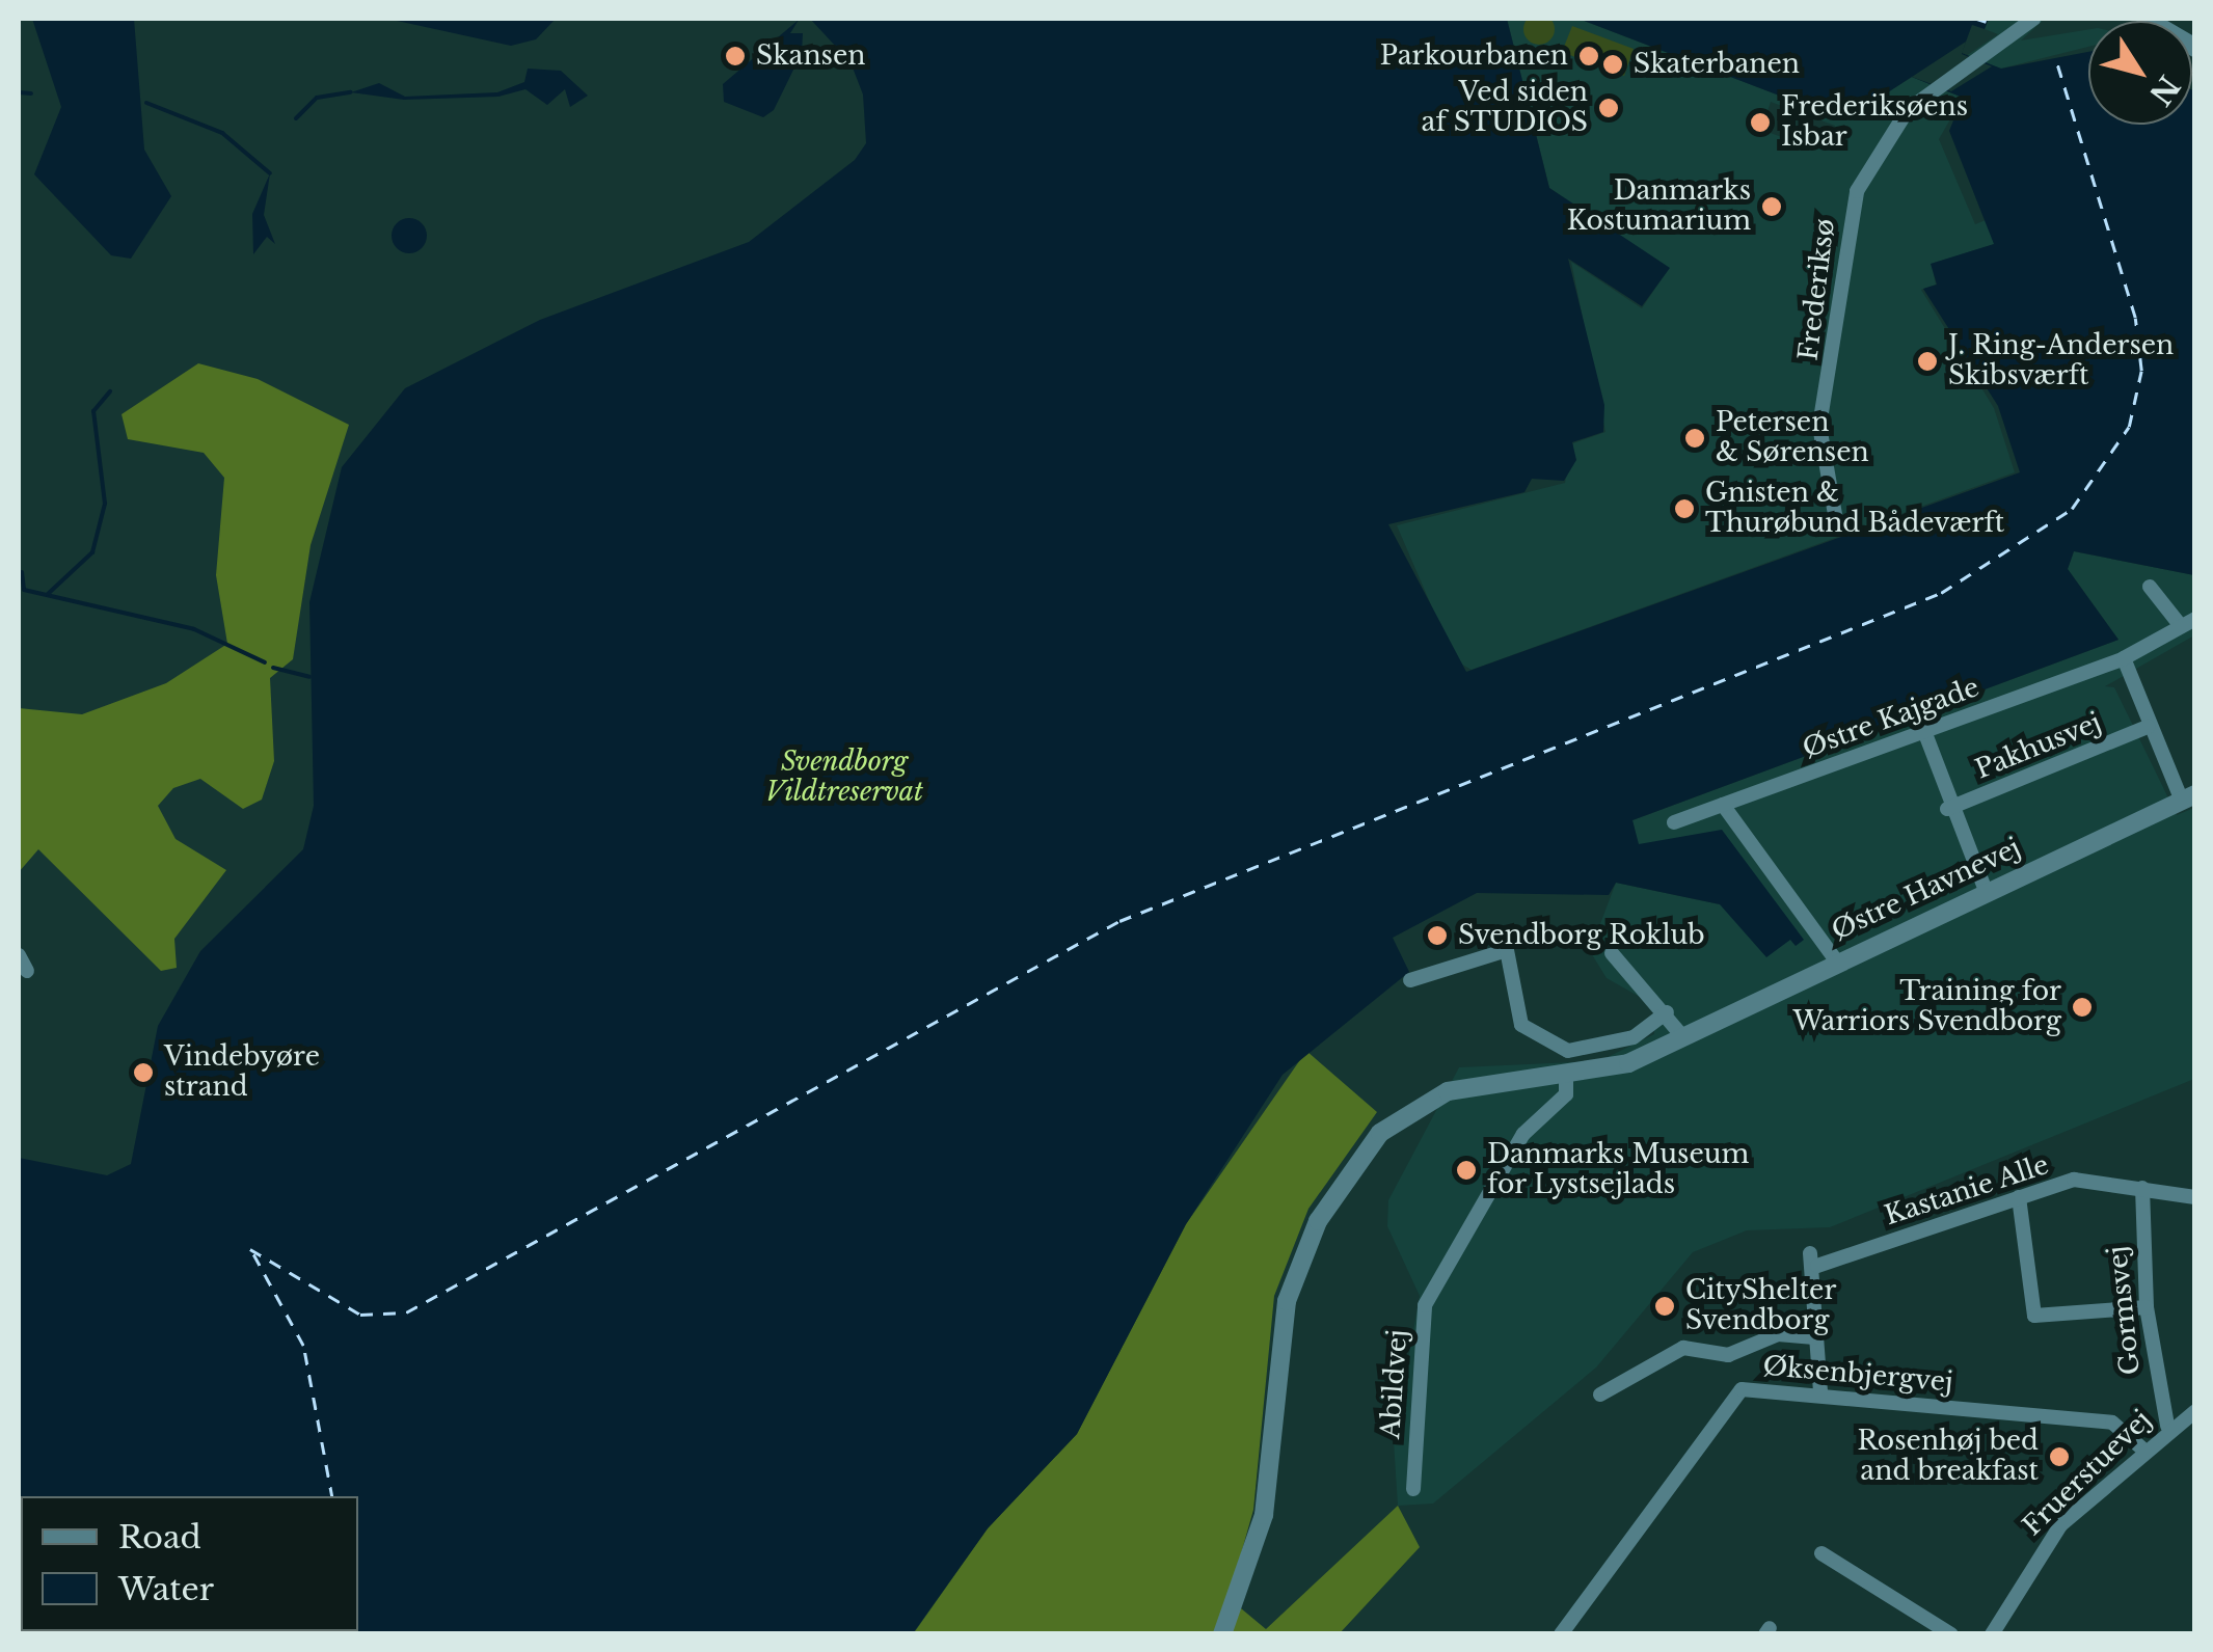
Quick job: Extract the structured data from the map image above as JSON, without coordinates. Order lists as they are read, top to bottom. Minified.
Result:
{"streets":{"street":["Frederiksø","Østre Kajgade","Pakhusvej","Østre Havnevej","Kastanie Alle","Gormsvej","Øksenbjergvej","Abildvej","Fruerstuevej"]},"crossings":[["Østre Havnevej","Abildvej"],["Kastanie Alle","Gormsvej"],["Gormsvej","Fruerstuevej"],["Øksenbjergvej","Fruerstuevej"]],"parks":["Svendborg Vildtreservat"],"places":["Skansen","Parkourbanen","Skaterbanen","Ved siden af STUDIOS","Frederiksøens Isbar","Danmarks Kostumarium","J. Ring-Andersen Skibsværft","Petersen & Sørensen","Gnisten & Thurøbund Bådeværft","Svendborg Roklub","Training for Warriors Svendborg","Vindebyøre strand","Danmarks Museum for Lystsejlads","CityShelter Svendborg","Rosenhøj bed and breakfast"],"legend":["Road","Water"],"north":"bottom right"}
